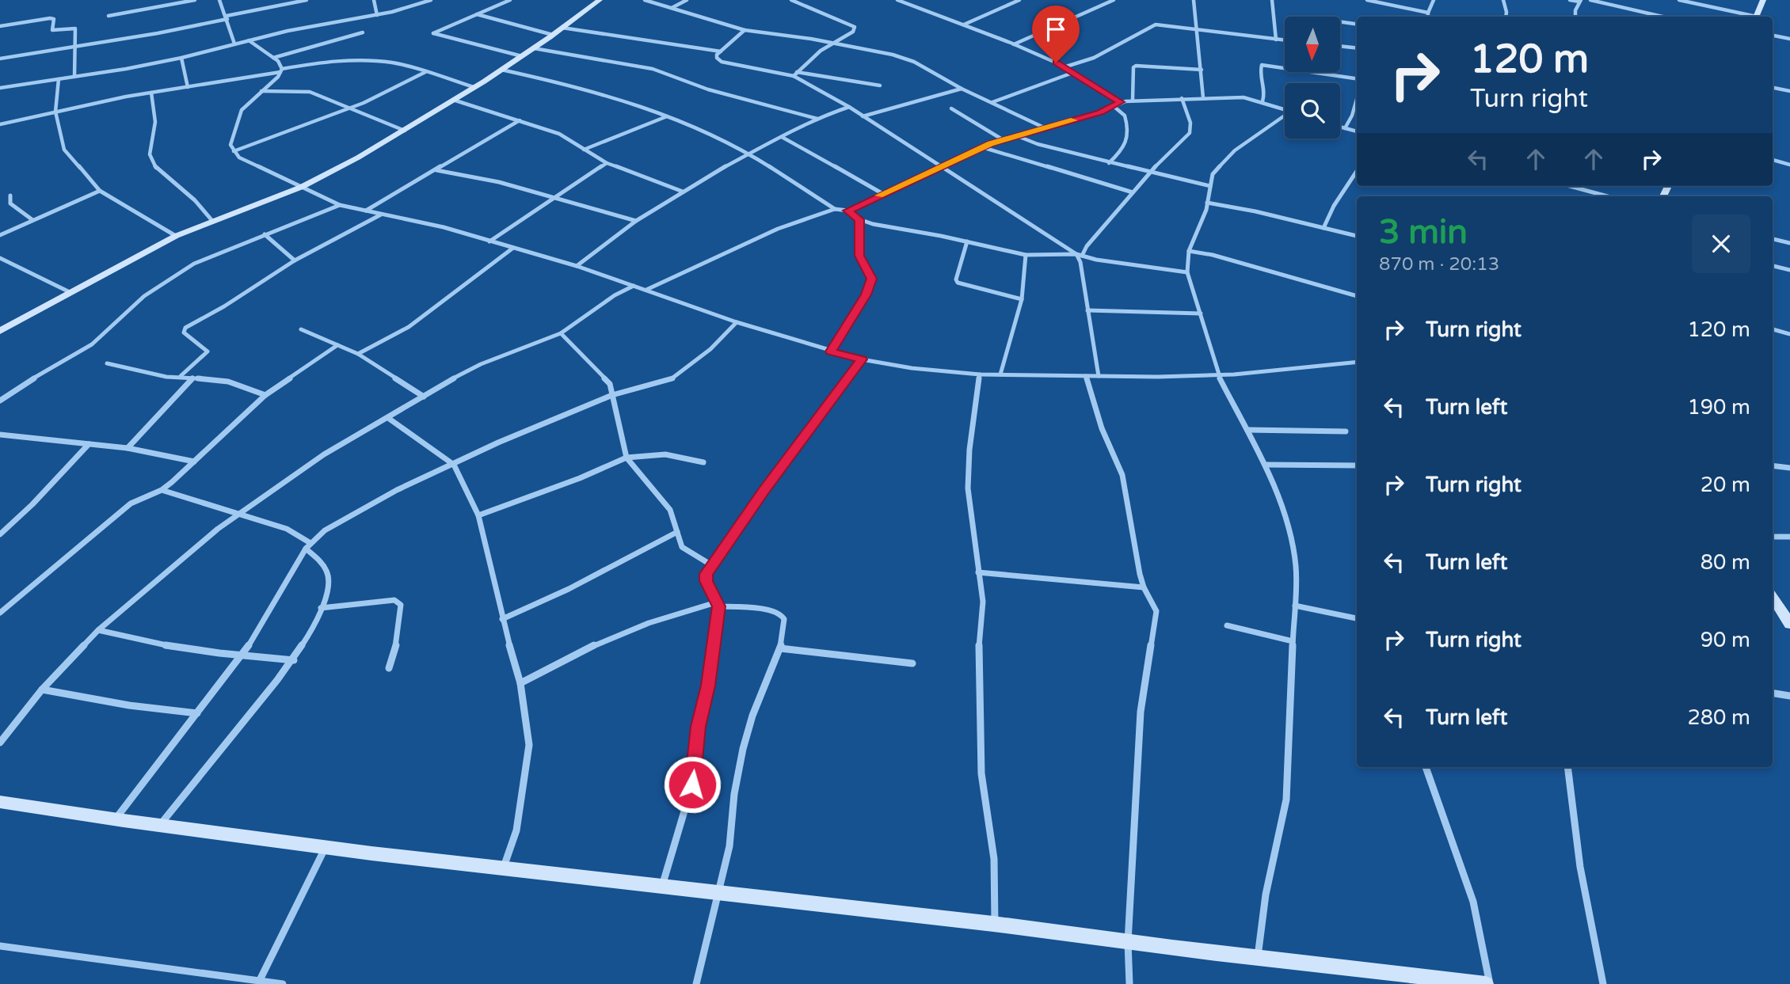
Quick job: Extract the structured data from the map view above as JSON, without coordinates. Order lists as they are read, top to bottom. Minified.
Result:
{"north":"bottom","page":{"turn":["120 m","Turn right"],"heading":["3 min","870 m · 20:13"],"list":[{"name":"Turn right","value":"120 m"},{"name":"Turn left","value":"190 m"},{"name":"Turn right","value":"20 m"},{"name":"Turn left","value":"80 m"},{"name":"Turn right","value":"90 m"},{"name":"Turn left","value":"280 m"}]}}
